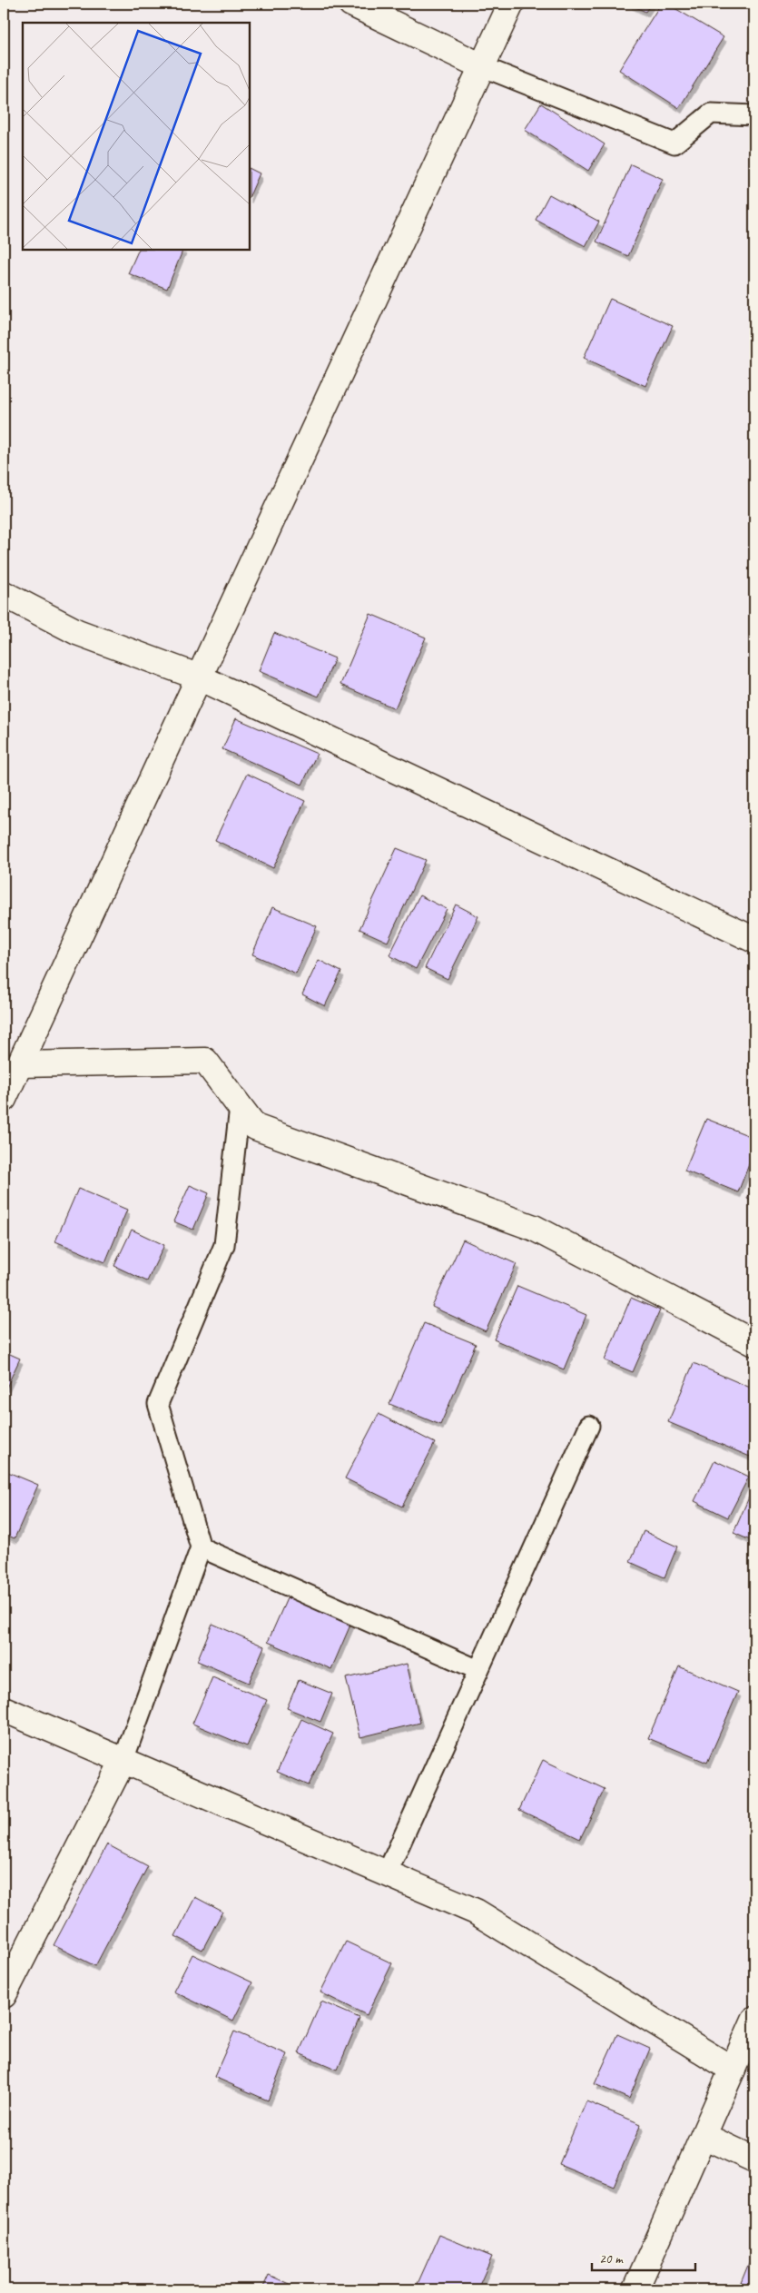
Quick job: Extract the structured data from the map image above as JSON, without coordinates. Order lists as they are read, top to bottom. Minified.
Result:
{"scale_bar":"20 m"}
